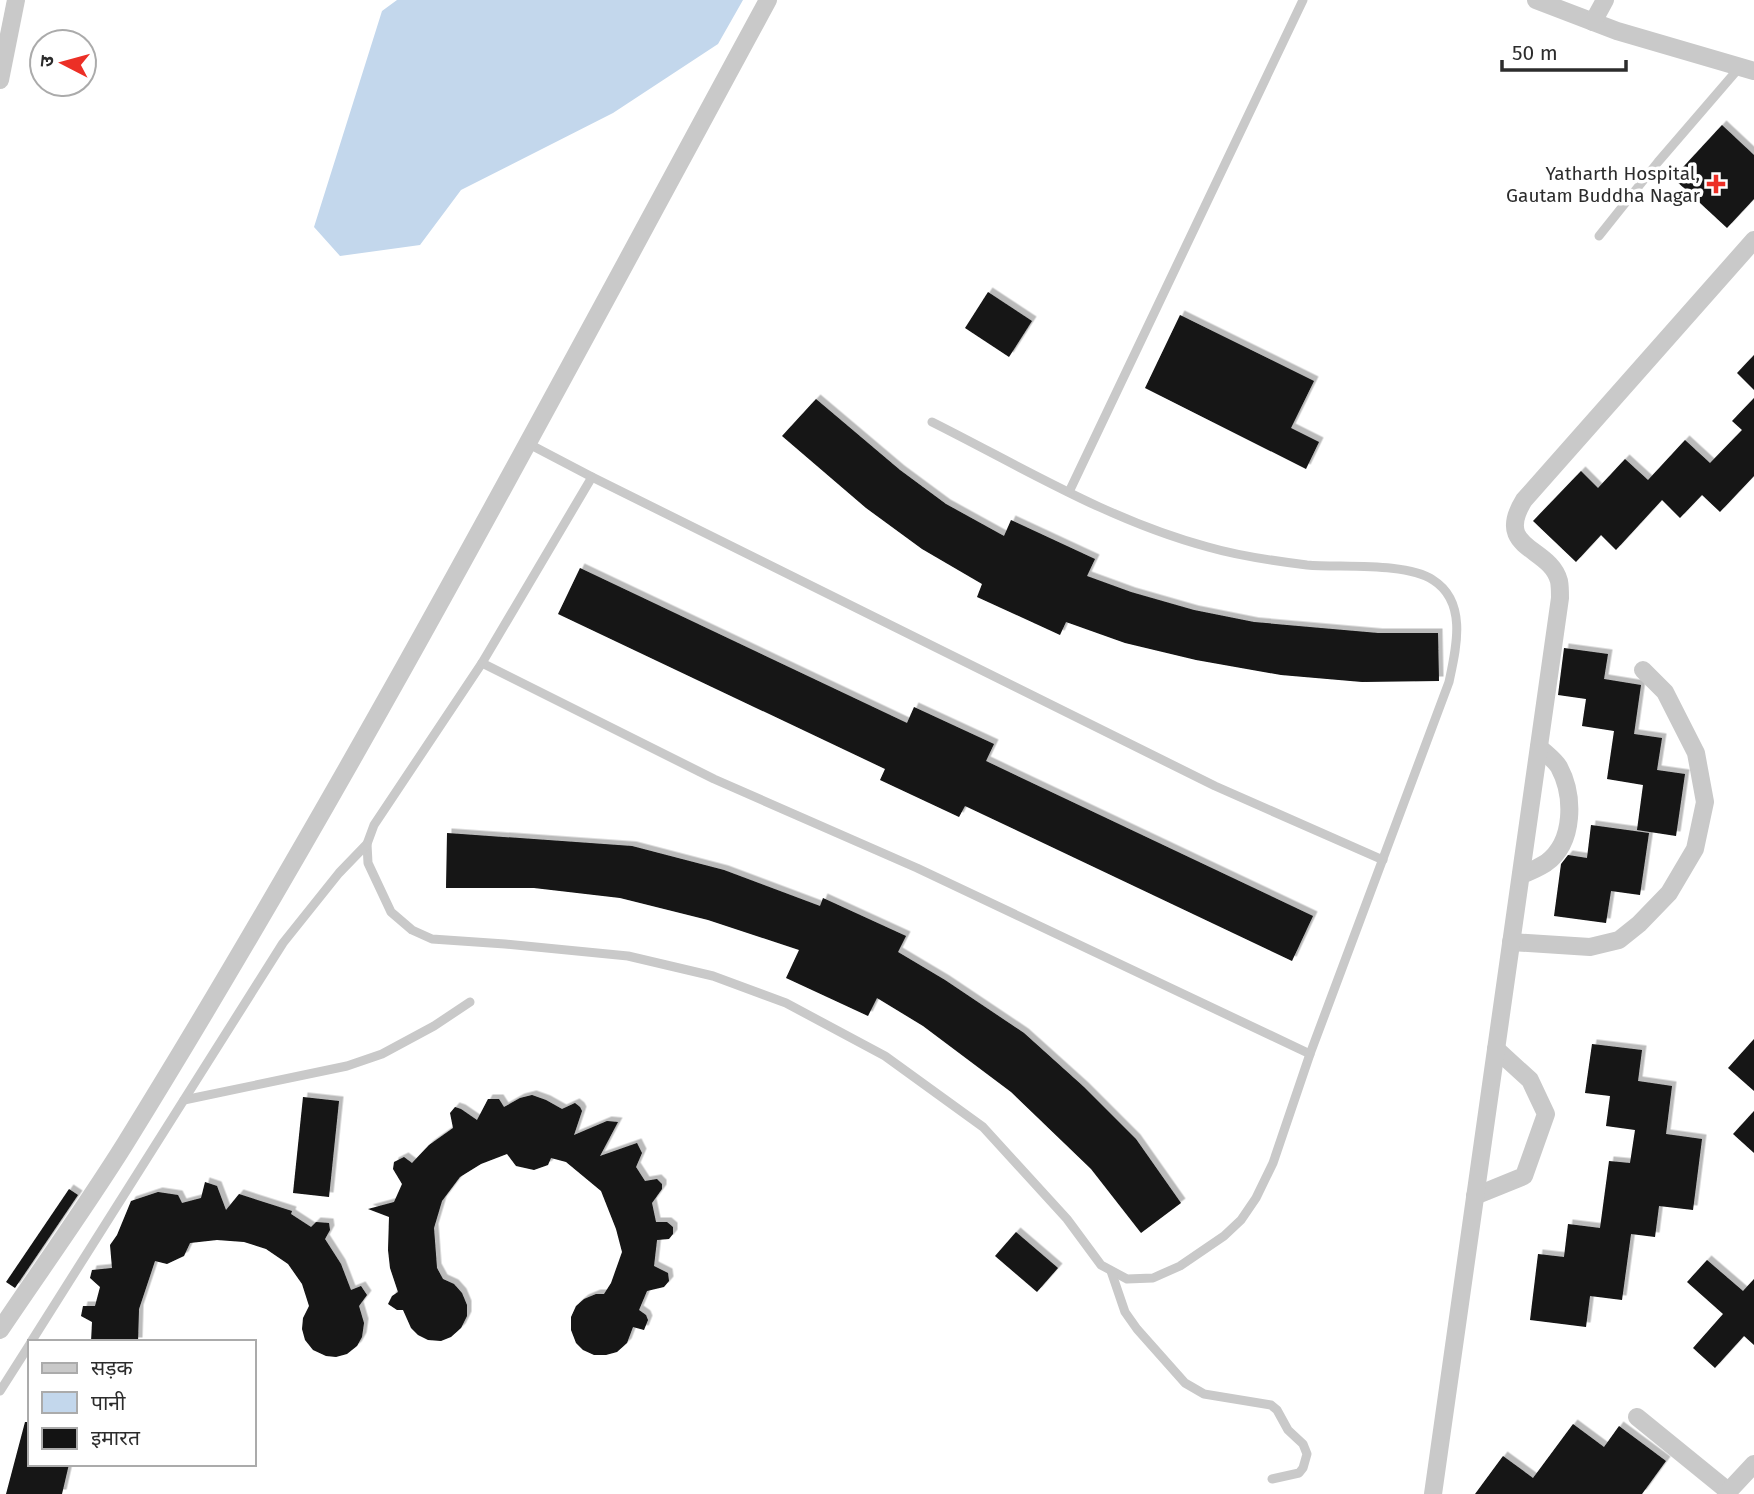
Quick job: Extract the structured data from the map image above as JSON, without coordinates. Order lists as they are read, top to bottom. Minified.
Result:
{"places":{"health":["Yatharth Hospital, Gautam Buddha Nagar"]},"legend":["सड़क","पानी","इमारत"],"scale_bar":"50 m","north":"left"}
